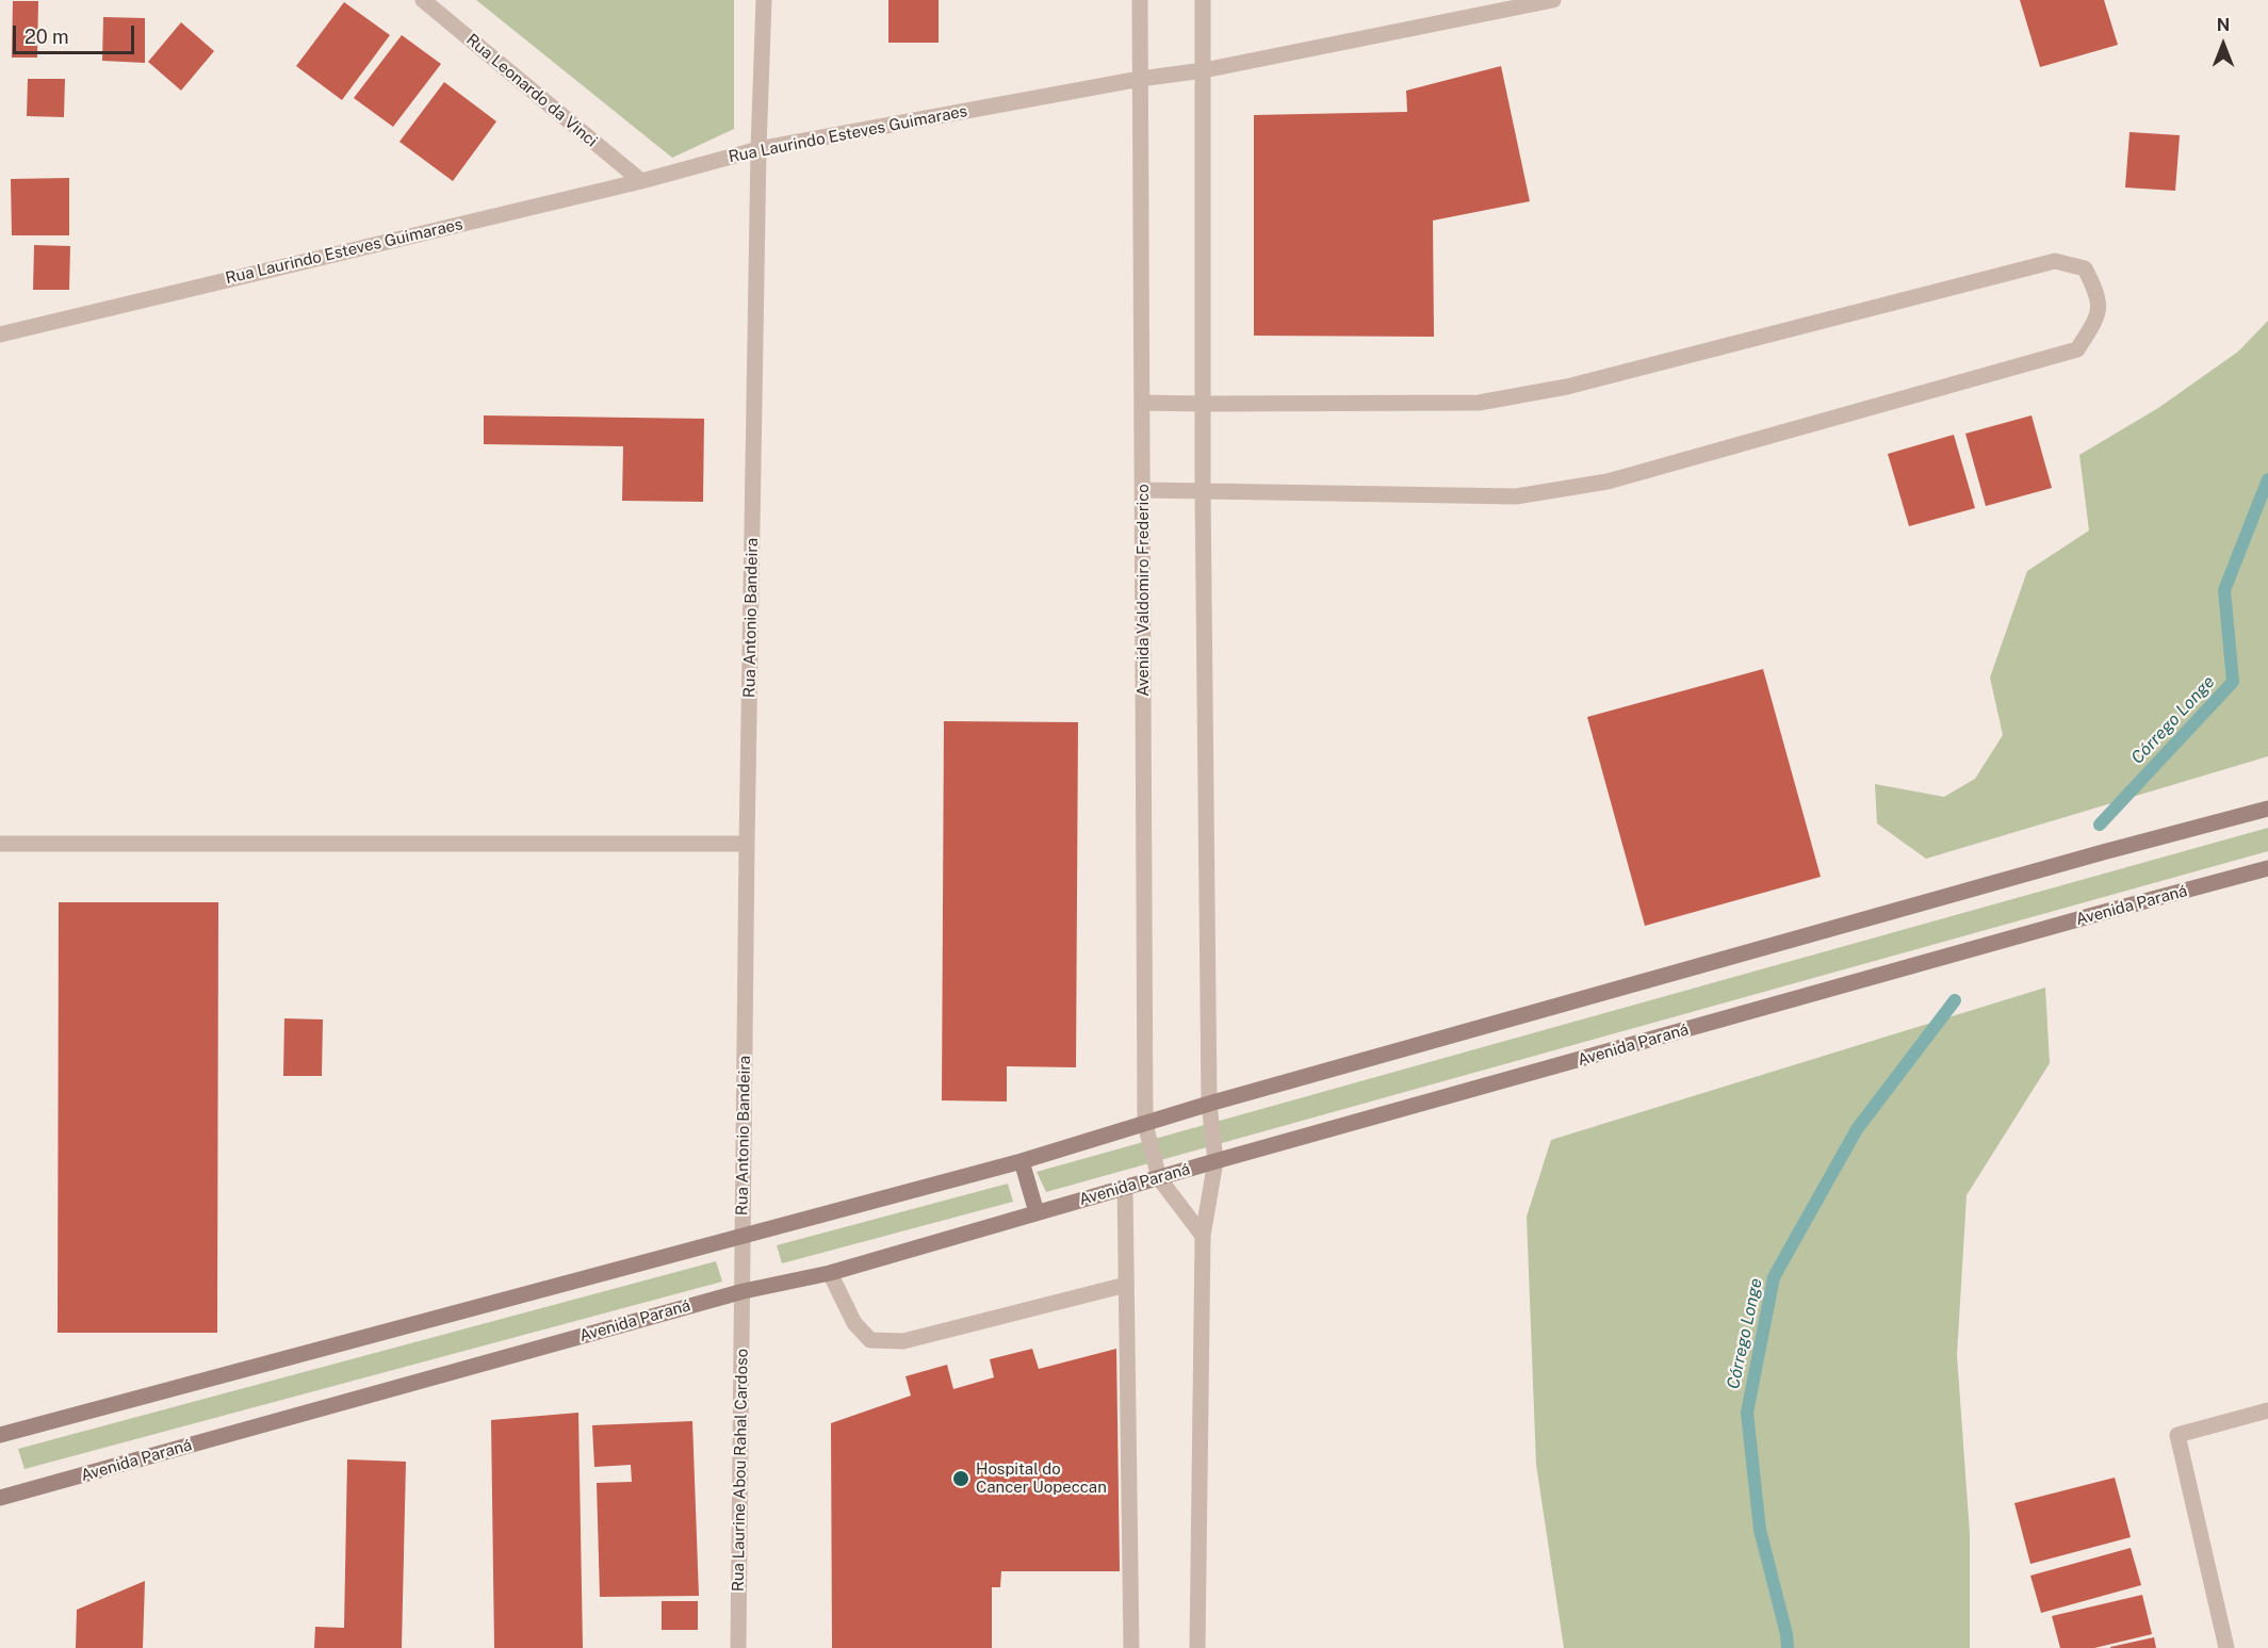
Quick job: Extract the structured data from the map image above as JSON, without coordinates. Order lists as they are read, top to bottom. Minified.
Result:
{"streets":{"main road":["Avenida Paraná"],"street":["Rua Leonardo da Vinci","Rua Laurindo Esteves Guimaraes","Avenida Valdomiro Frederico","Rua Antonio Bandeira","Rua Laurine Abou Rahal Cardoso"]},"crossings":[["Rua Leonardo da Vinci","Rua Laurindo Esteves Guimaraes"],["Rua Laurindo Esteves Guimaraes","Avenida Valdomiro Frederico"],["Rua Laurindo Esteves Guimaraes","Rua Antonio Bandeira"],["Avenida Valdomiro Frederico","Avenida Paraná"],["Rua Antonio Bandeira","Avenida Paraná"],["Rua Antonio Bandeira","Rua Laurine Abou Rahal Cardoso"],["Avenida Paraná","Rua Laurine Abou Rahal Cardoso"]],"water":["Córrego Longe"],"places":["Hospital do Cancer Uopeccan"],"scale_bar":"20 m","north":"top"}
